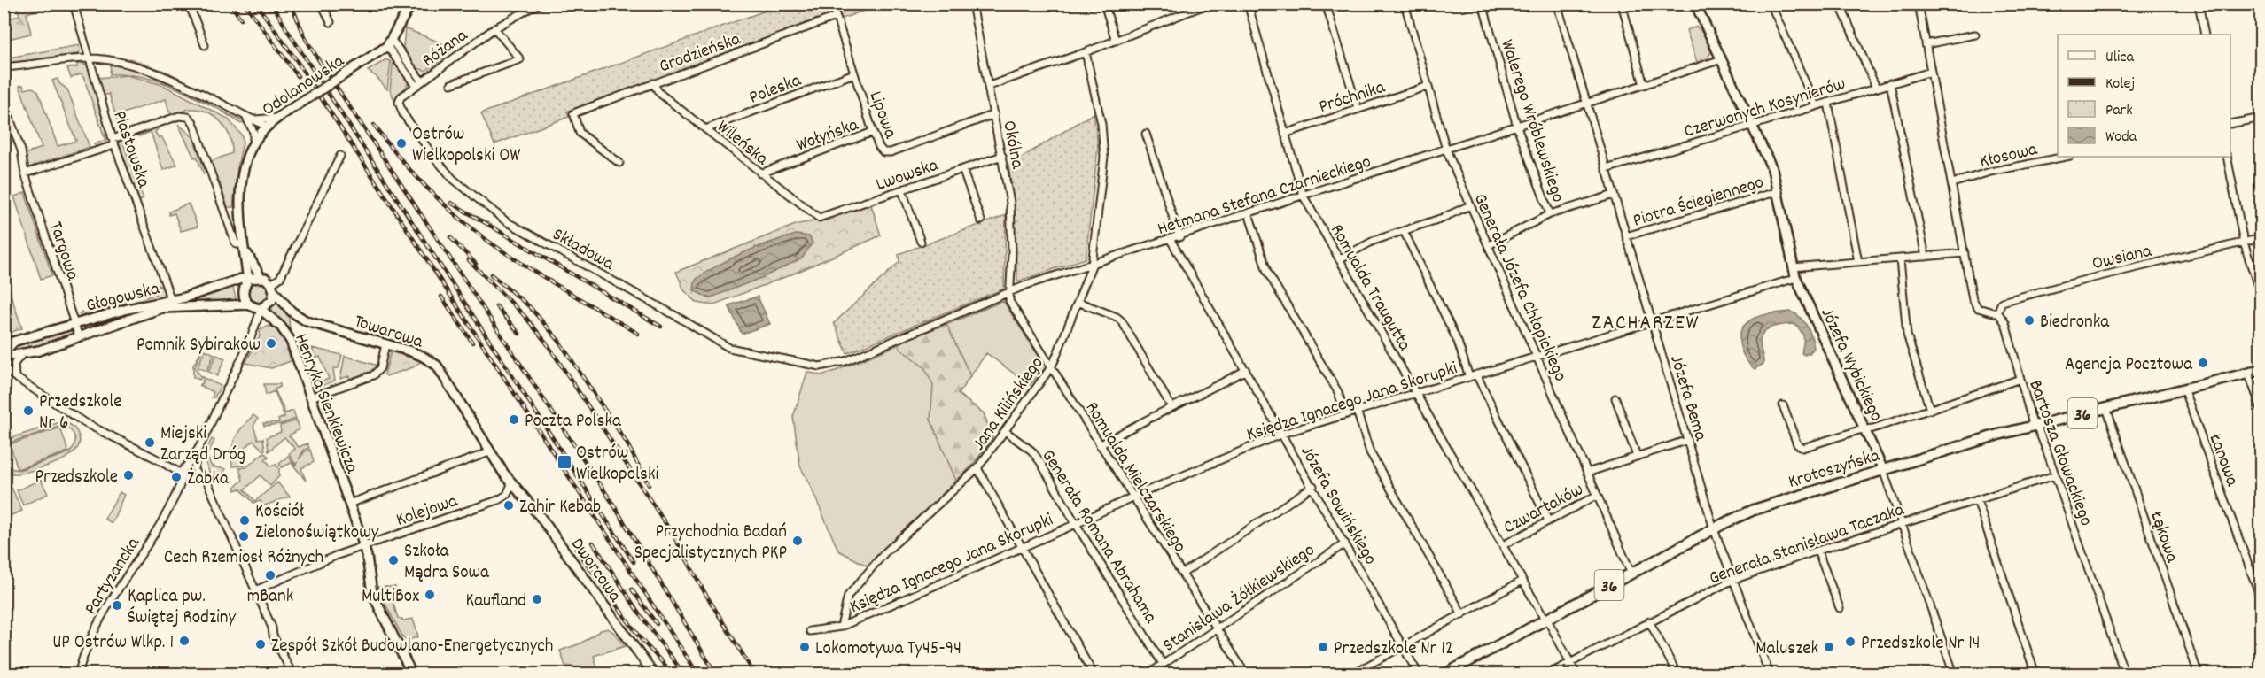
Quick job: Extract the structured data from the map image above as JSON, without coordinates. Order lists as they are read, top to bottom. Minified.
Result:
{"streets":{"main road":["Odolanowska","Głogowska","Towarowa","Józefa Wybickiego","Henryka Sienkiewicza","36","Krotoszyńska","Dworcowa"],"street":["Różana","Grodzieńska","Poleska","Próchnika","Czerwonych Kosynierów","Lipowa","Walerego Wróblewskiego","Wołyńska","Wileńska","Okólna","Piastowska","Kłosowa","Lwowska","Hetmana Stefana Czarnieckiego","Piotra Ściegiennego","Składowa","Targowa","Owsiana","Romualda Traugutta","Generała Józefa Chłopickiego","Józefa Bema","Księdza Ignacego Jana Skorupki","Jana Kilińskiego","Bartosza Głowackiego","Łanowa","Romualda Mielczarskiego","Józefa Sowińskiego","Czwartaków","Kolejowa","Generała Romana Abrahama","Łąkowa","Generała Stanisława Taczaka","Partyzancka","Stanisława Żółkiewskiego"]},"crossings":[["Różana","Odolanowska"],["Różana","Składowa"],["Grodzieńska","Lipowa"],["Grodzieńska","Wileńska"],["Odolanowska","Głogowska"],["Odolanowska","Towarowa"],["Odolanowska","Henryka Sienkiewicza"],["Odolanowska","Partyzancka"],["Poleska","Lipowa"],["Poleska","Wileńska"],["Próchnika","Romualda Traugutta"],["Próchnika","Generała Józefa Chłopickiego"],["Czerwonych Kosynierów","Józefa Wybickiego"],["Czerwonych Kosynierów","Józefa Bema"],["Lipowa","Wołyńska"],["Lipowa","Okólna"],["Walerego Wróblewskiego","Hetmana Stefana Czarnieckiego"],["Wołyńska","Wileńska"],["Wileńska","Lwowska"],["Okólna","Lwowska"],["Okólna","Hetmana Stefana Czarnieckiego"],["Okólna","Romualda Mielczarskiego"],["Piastowska","Głogowska"],["Hetmana Stefana Czarnieckiego","Składowa"],["Hetmana Stefana Czarnieckiego","Romualda Traugutta"],["Hetmana Stefana Czarnieckiego","Generała Józefa Chłopickiego"],["Hetmana Stefana Czarnieckiego","Józefa Wybickiego"],["Hetmana Stefana Czarnieckiego","Józefa Bema"],["Hetmana Stefana Czarnieckiego","Jana Kilińskiego"],["Hetmana Stefana Czarnieckiego","Romualda Mielczarskiego"],["Hetmana Stefana Czarnieckiego","Józefa Sowińskiego"],["Piotra Ściegiennego","Józefa Wybickiego"],["Piotra Ściegiennego","Józefa Bema"],["Targowa","Głogowska"],["Owsiana","Bartosza Głowackiego"],["Romualda Traugutta","Księdza Ignacego Jana Skorupki"],["Romualda Traugutta","Krotoszyńska"],["Romualda Traugutta","Czwartaków"],["Romualda Traugutta","Generała Stanisława Taczaka"],["Generała Józefa Chłopickiego","Księdza Ignacego Jana Skorupki"],["Generała Józefa Chłopickiego","Krotoszyńska"],["Generała Józefa Chłopickiego","Czwartaków"],["Głogowska","Towarowa"],["Głogowska","Henryka Sienkiewicza"],["Głogowska","Partyzancka"],["Towarowa","Henryka Sienkiewicza"],["Towarowa","Kolejowa"],["Towarowa","Dworcowa"],["Towarowa","Partyzancka"],["Józefa Wybickiego","Księdza Ignacego Jana Skorupki"],["Józefa Wybickiego","Krotoszyńska"],["Józefa Wybickiego","Generała Stanisława Taczaka"],["Józefa Bema","Księdza Ignacego Jana Skorupki"],["Józefa Bema","Krotoszyńska"],["Józefa Bema","Generała Stanisława Taczaka"],["Księdza Ignacego Jana Skorupki","Jana Kilińskiego"],["Księdza Ignacego Jana Skorupki","Romualda Mielczarskiego"],["Księdza Ignacego Jana Skorupki","Józefa Sowińskiego"],["Księdza Ignacego Jana Skorupki","Generała Romana Abrahama"],["Henryka Sienkiewicza","Kolejowa"],["Henryka Sienkiewicza","Partyzancka"],["Jana Kilińskiego","Romualda Mielczarskiego"],["Jana Kilińskiego","Generała Romana Abrahama"],["Bartosza Głowackiego","Krotoszyńska"],["Bartosza Głowackiego","Generała Stanisława Taczaka"],["Łanowa","Krotoszyńska"],["Krotoszyńska","Łąkowa"],["Romualda Mielczarskiego","Stanisława Żółkiewskiego"],["Józefa Sowińskiego","Stanisława Żółkiewskiego"],["Kolejowa","Dworcowa"],["Generała Romana Abrahama","Stanisława Żółkiewskiego"]],"districts":["ZACHARZEW"],"places":{"other":["Ostrów Wielkopolski OW","Biedronka","Pomnik Sybiraków","Agencja Pocztowa","Przedszkole Nr 6","Poczta Polska","Miejski Zarząd Dróg","Przedszkole","Żabka","Zahir Kebab","Kościół Zielonoświątkowy","Cech Rzemiosł Różnych","Przychodnia Badań Specjalistycznych PKP","Szkoła Mądra Sowa","mBank","MultiBox","Kaufland","Kaplica pw. Świętej Rodziny","UP Ostrów Wlkp. 1","Przedszkole Nr 14","Zespół Szkół Budowlano-Energetycznych","Lokomotywa Ty45-94","Przedszkole Nr 12","Maluszek"],"transit":["Ostrów Wielkopolski"]},"legend":["Ulica","Kolej","Park","Woda"]}
